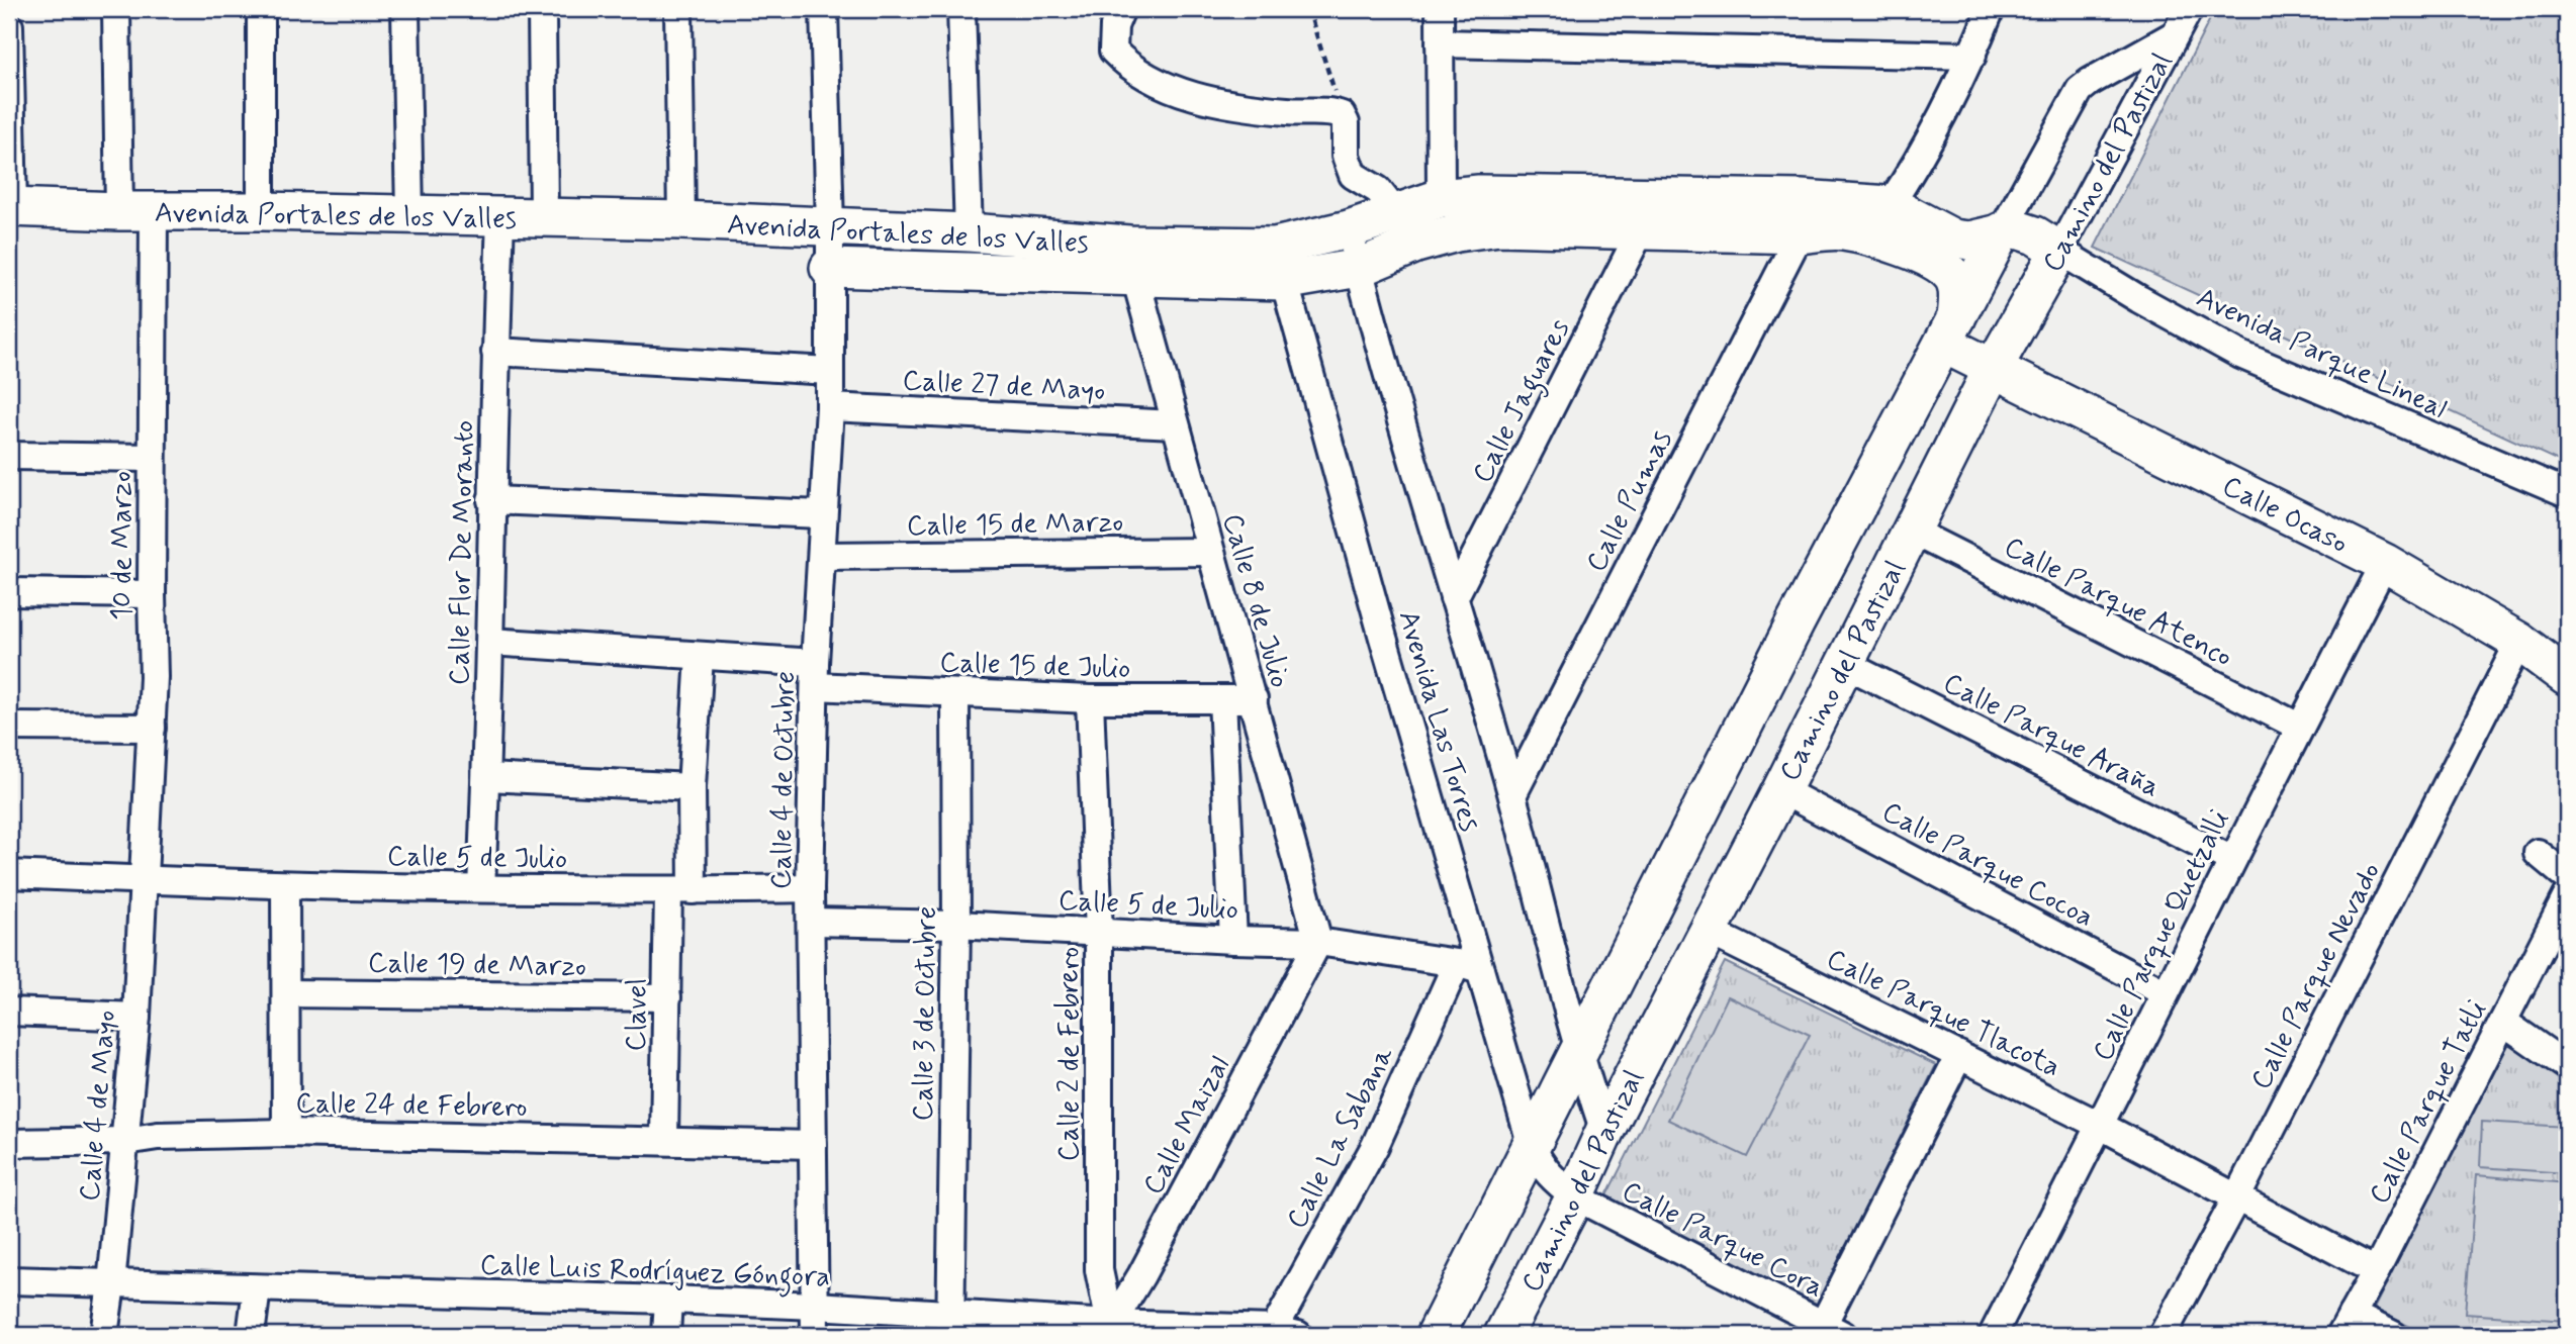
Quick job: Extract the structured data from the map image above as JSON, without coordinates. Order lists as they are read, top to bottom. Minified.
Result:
{"streets":{"street":["Camino del Pastizal","Avenida Portales de los Valles","Avenida Parque Lineal","Calle 27 de Mayo","Calle Jaguares","Calle Pumas","Calle Ocaso","Calle 15 de Marzo","10 de Marzo","Calle Flor De Moranto","Calle 8 de Julio","Calle Parque Atenco","Calle 15 de Julio","Avenida Las Torres","Calle Parque Araña","Calle 4 de Octubre","Calle 5 de Julio","Calle Parque Cocoa","Calle Parque Quetzalli","Calle 19 de Marzo","Calle Parque Nevado","Calle Parque Tlacota","Calle 3 de Octubre","Clavel","Calle 2 de Febrero","Calle Parque Tatli","Calle 24 de Febrero","Calle 4 de Mayo","Calle Maizal","Calle La Sabana","Calle Parque Cora","Calle Luis Rodríguez Góngora"]},"crossings":[["Camino del Pastizal","Avenida Parque Lineal"],["Camino del Pastizal","Calle Ocaso"],["Camino del Pastizal","Calle Parque Atenco"],["Camino del Pastizal","Avenida Las Torres"],["Camino del Pastizal","Calle Parque Araña"],["Camino del Pastizal","Calle Parque Cocoa"],["Camino del Pastizal","Calle Parque Tlacota"],["Camino del Pastizal","Calle Parque Cora"],["Avenida Portales de los Valles","Calle Jaguares"],["Avenida Portales de los Valles","Calle Pumas"],["Avenida Portales de los Valles","10 de Marzo"],["Avenida Portales de los Valles","Calle Flor De Moranto"],["Avenida Portales de los Valles","Calle 8 de Julio"],["Avenida Portales de los Valles","Avenida Las Torres"],["Avenida Portales de los Valles","Calle 4 de Octubre"],["Calle 27 de Mayo","Calle 8 de Julio"],["Calle 27 de Mayo","Calle 4 de Octubre"],["Calle Jaguares","Avenida Las Torres"],["Calle Pumas","Avenida Las Torres"],["Calle Ocaso","Calle Parque Quetzalli"],["Calle Ocaso","Calle Parque Nevado"],["Calle 15 de Marzo","Calle 8 de Julio"],["Calle 15 de Marzo","Calle 4 de Octubre"],["10 de Marzo","Calle 5 de Julio"],["10 de Marzo","Calle 4 de Mayo"],["Calle Flor De Moranto","Calle 15 de Julio"],["Calle Flor De Moranto","Calle 5 de Julio"],["Calle 8 de Julio","Calle 15 de Julio"],["Calle 8 de Julio","Calle 5 de Julio"],["Calle 8 de Julio","Calle Maizal"],["Calle Parque Atenco","Calle Parque Quetzalli"],["Calle 15 de Julio","Calle 4 de Octubre"],["Calle 15 de Julio","Calle 3 de Octubre"],["Calle 15 de Julio","Clavel"],["Calle 15 de Julio","Calle 2 de Febrero"],["Avenida Las Torres","Calle 5 de Julio"],["Avenida Las Torres","Calle La Sabana"],["Avenida Las Torres","Calle Parque Cora"],["Calle Parque Araña","Calle Parque Quetzalli"],["Calle 4 de Octubre","Calle 5 de Julio"],["Calle 4 de Octubre","Calle 24 de Febrero"],["Calle 4 de Octubre","Calle Luis Rodríguez Góngora"],["Calle 5 de Julio","Calle 3 de Octubre"],["Calle 5 de Julio","Clavel"],["Calle 5 de Julio","Calle 2 de Febrero"],["Calle 5 de Julio","Calle 4 de Mayo"],["Calle 5 de Julio","Calle Maizal"],["Calle 5 de Julio","Calle La Sabana"],["Calle Parque Cocoa","Calle Parque Quetzalli"],["Calle Parque Quetzalli","Calle Parque Tlacota"],["Calle 19 de Marzo","Clavel"],["Calle Parque Nevado","Calle Parque Tlacota"],["Calle Parque Tlacota","Calle Parque Tatli"],["Calle 3 de Octubre","Calle Luis Rodríguez Góngora"],["Clavel","Calle 24 de Febrero"],["Calle 2 de Febrero","Calle Maizal"],["Calle 2 de Febrero","Calle Luis Rodríguez Góngora"],["Calle 24 de Febrero","Calle 4 de Mayo"],["Calle 4 de Mayo","Calle Luis Rodríguez Góngora"],["Calle Maizal","Calle Luis Rodríguez Góngora"],["Calle La Sabana","Calle Luis Rodríguez Góngora"]]}
